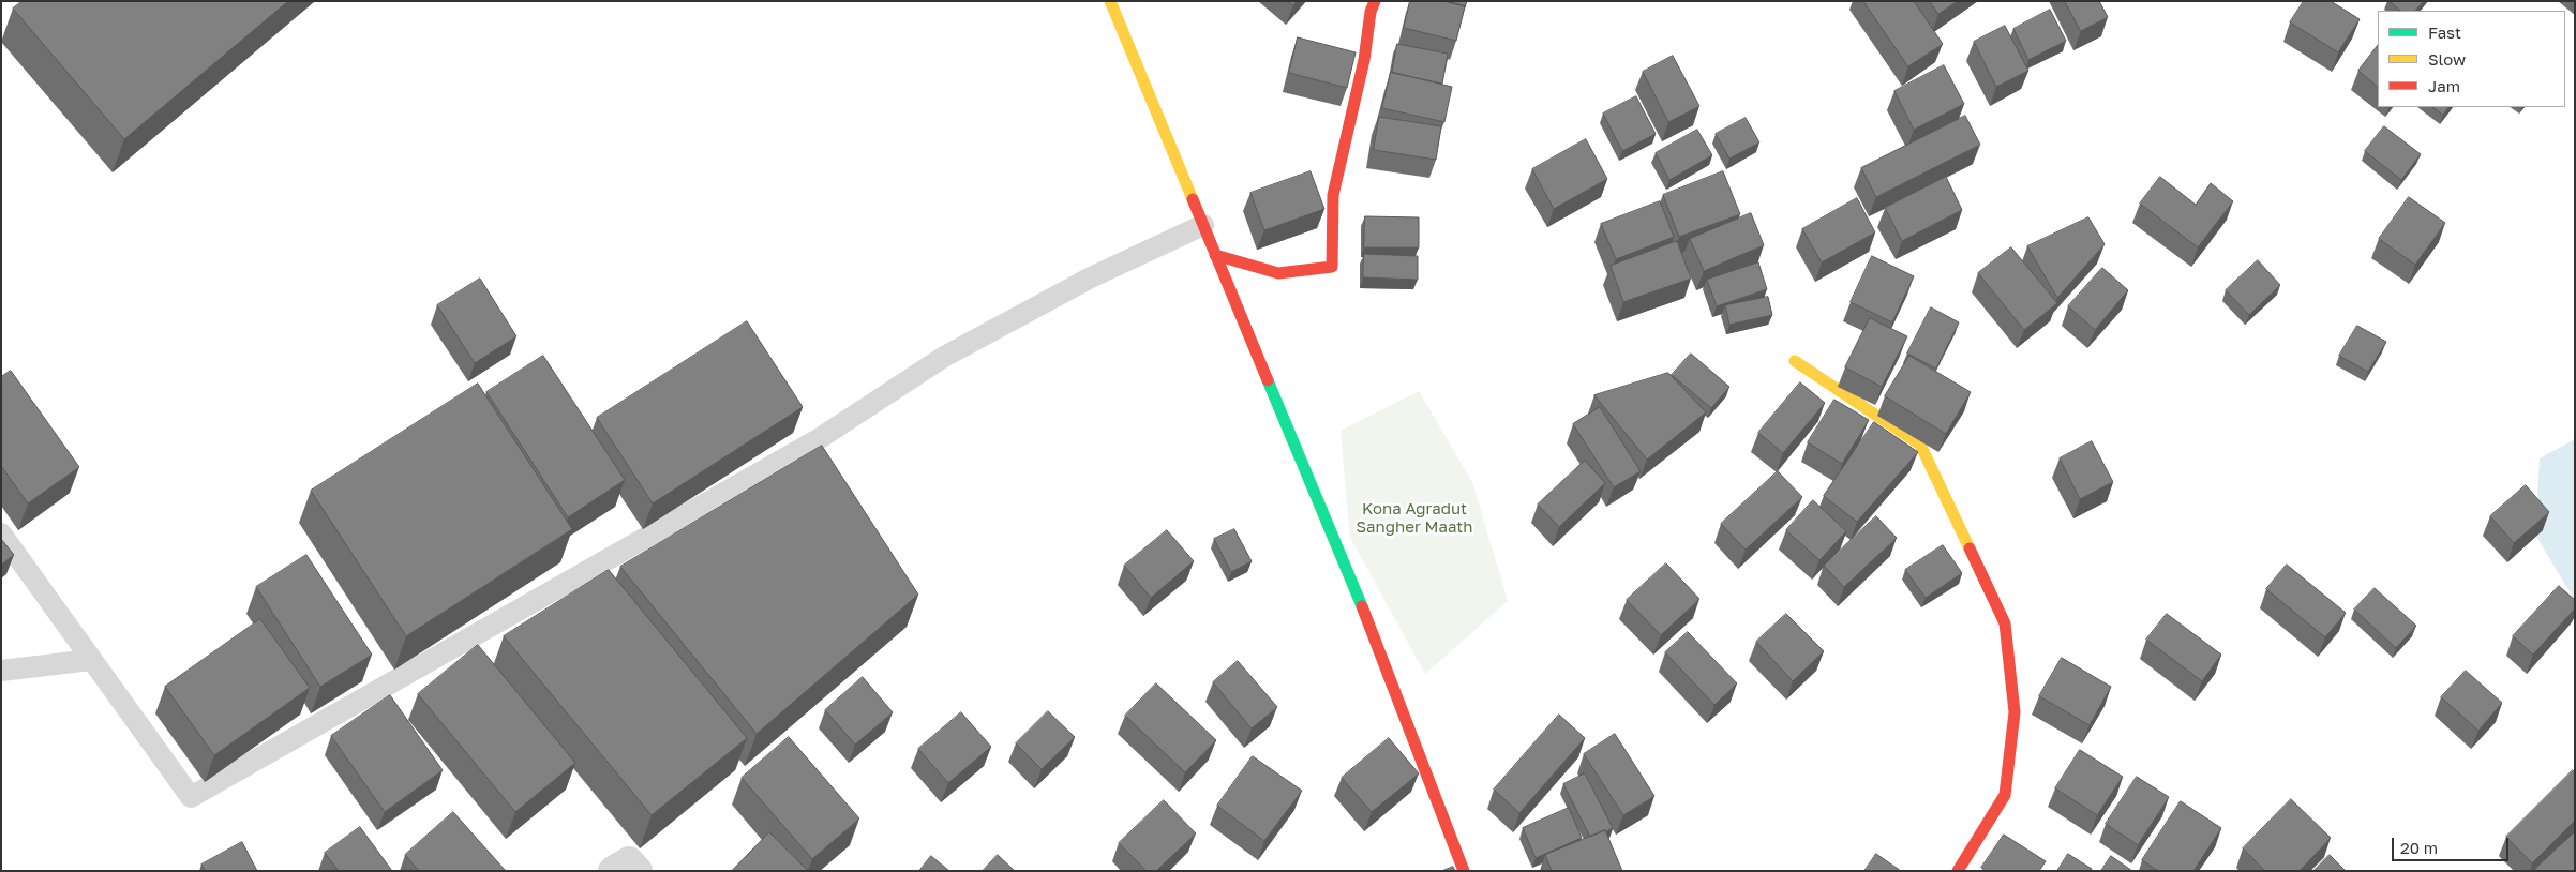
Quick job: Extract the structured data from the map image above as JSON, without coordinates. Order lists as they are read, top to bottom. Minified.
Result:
{"parks":["Kona Agradut Sangher Maath"],"legend":["Fast","Slow","Jam"],"scale_bar":"20 m"}
